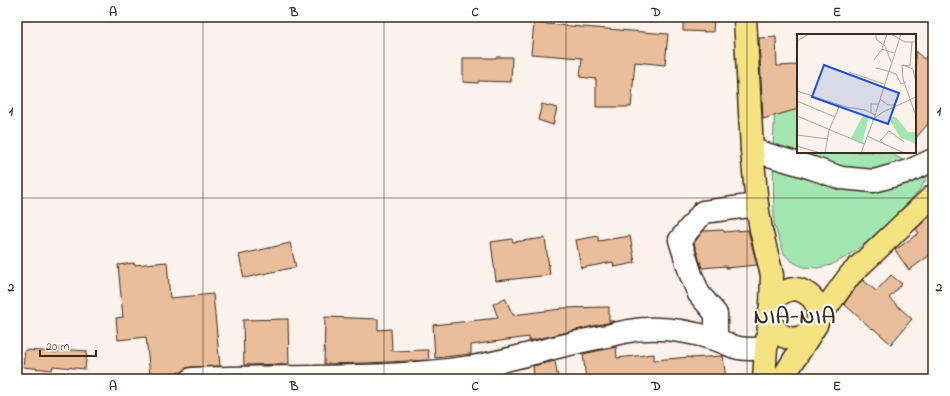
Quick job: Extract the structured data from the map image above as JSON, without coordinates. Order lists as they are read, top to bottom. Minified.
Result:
{"districts":["NIA-NIA"],"scale_bar":"20 m","grid":{"columns":["A","B","C","D","E"],"rows":["1","2"]}}
